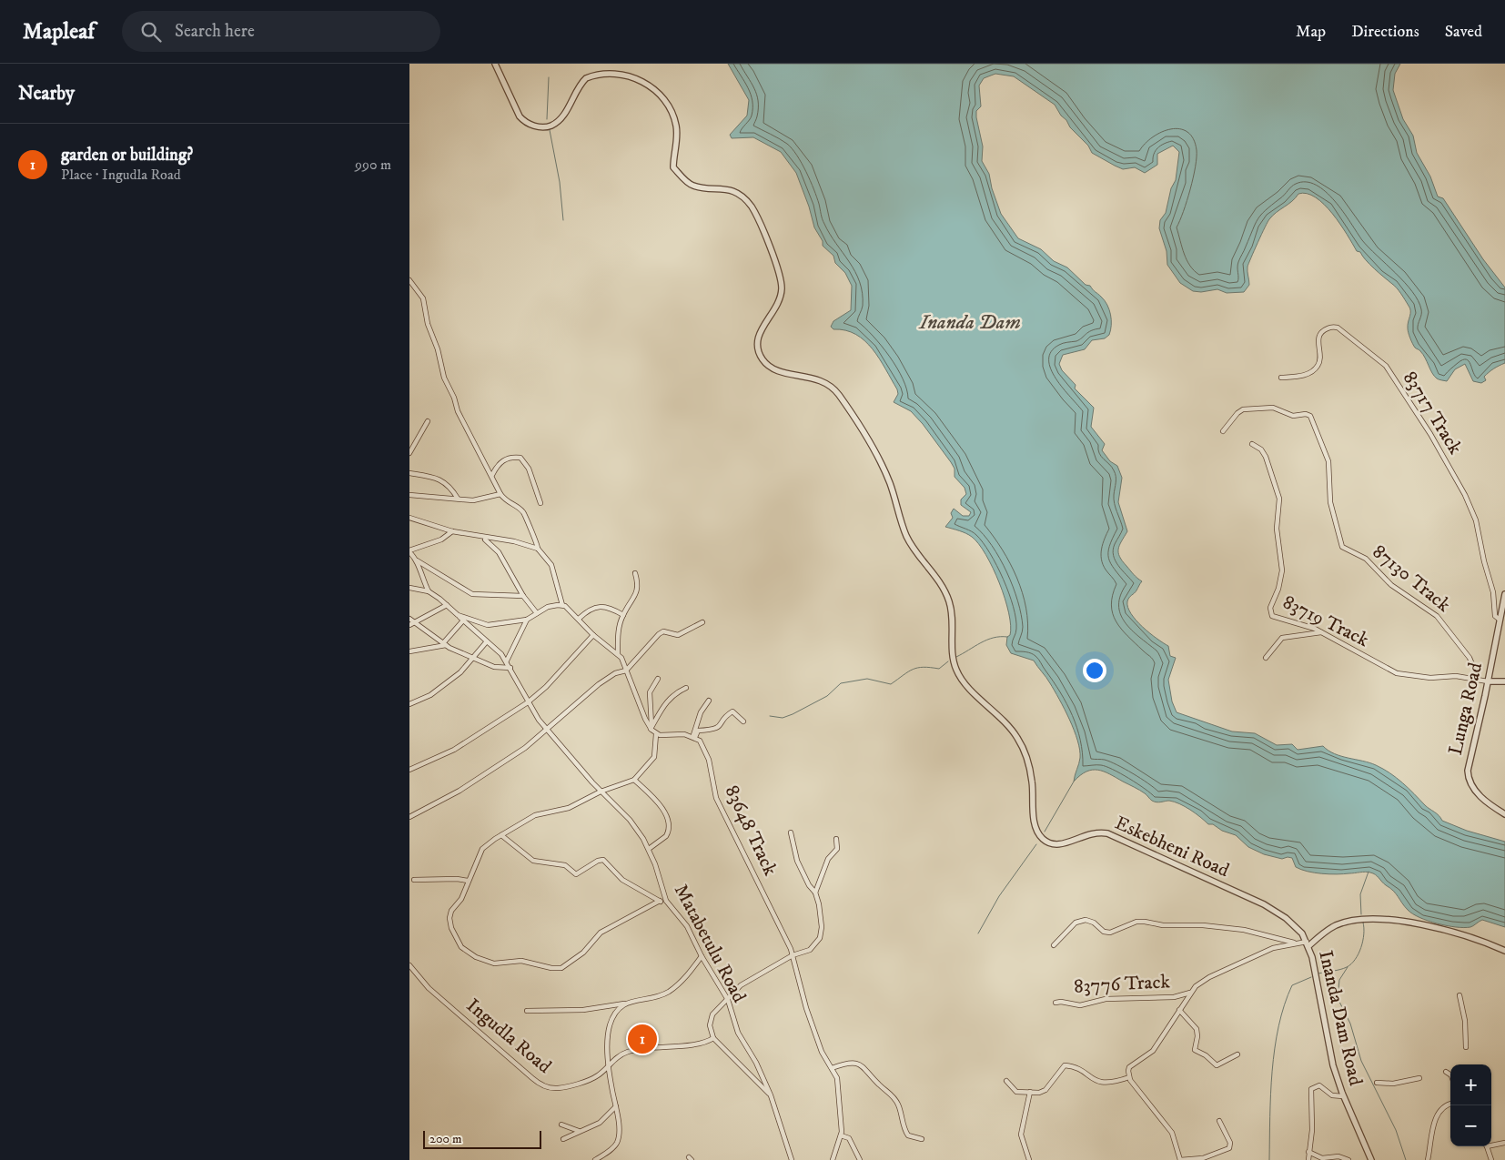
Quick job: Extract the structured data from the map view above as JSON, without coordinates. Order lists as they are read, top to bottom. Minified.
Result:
{"streets":{"street":["83717 Track","87130 Track","83719 Track","Lunga Road","83648 Track","Eskebheni Road","Matabetulu Road","83776 Track","Inanda Dam Road","Ingudla Road"]},"crossings":[["83717 Track","Lunga Road"],["87130 Track","83719 Track"],["83719 Track","Lunga Road"],["Eskebheni Road","Inanda Dam Road"]],"water":["Inanda Dam"],"scale_bar":"200 m","page":{"header":"Mapleaf","search":"Search here","nav":["Map","Directions","Saved"],"heading":"Nearby","list":[{"mark":"1","name":"garden or building?","note":"Place · Ingudla Road","value":"990 m"}],"pins":"1","map_buttons":["+","−"],"scale":"200 m"}}
